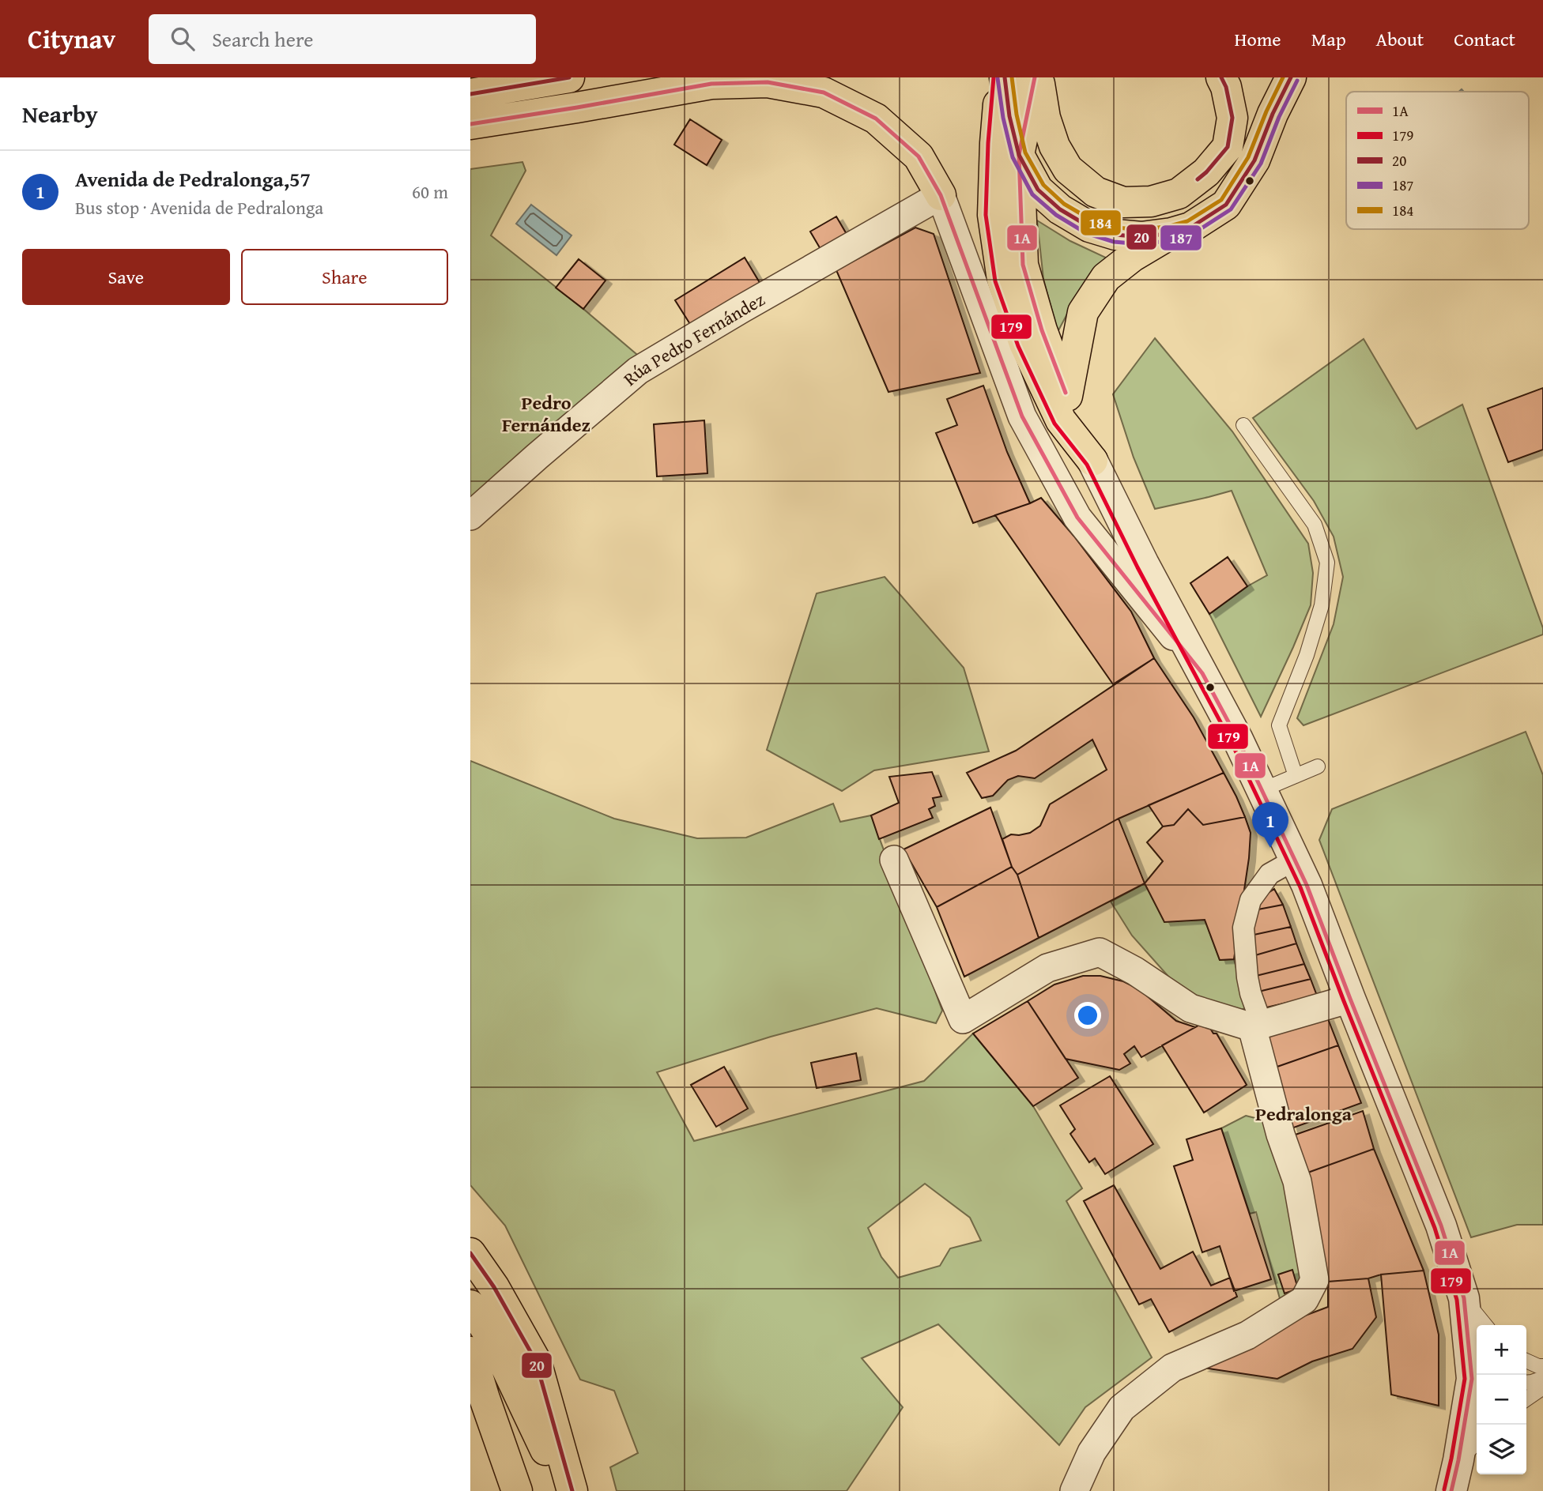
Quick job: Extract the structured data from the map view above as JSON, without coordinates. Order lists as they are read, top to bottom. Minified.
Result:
{"streets":{"street":["Rúa Pedro Fernández"]},"districts":["Pedro Fernández","Pedralonga"],"lines":["transit line 1A","transit line 179","transit line 20","transit line 184","transit line 187"],"legend":["1A","179","20","187","184"],"page":{"header":"Citynav","search":"Search here","nav":["Home","Map","About","Contact"],"heading":"Nearby","list":[{"mark":"1","name":"Avenida de Pedralonga,57","note":"Bus stop · Avenida de Pedralonga","value":"60 m"}],"buttons":["Save","Share"],"pins":"1","map_buttons":["+","−"]}}
